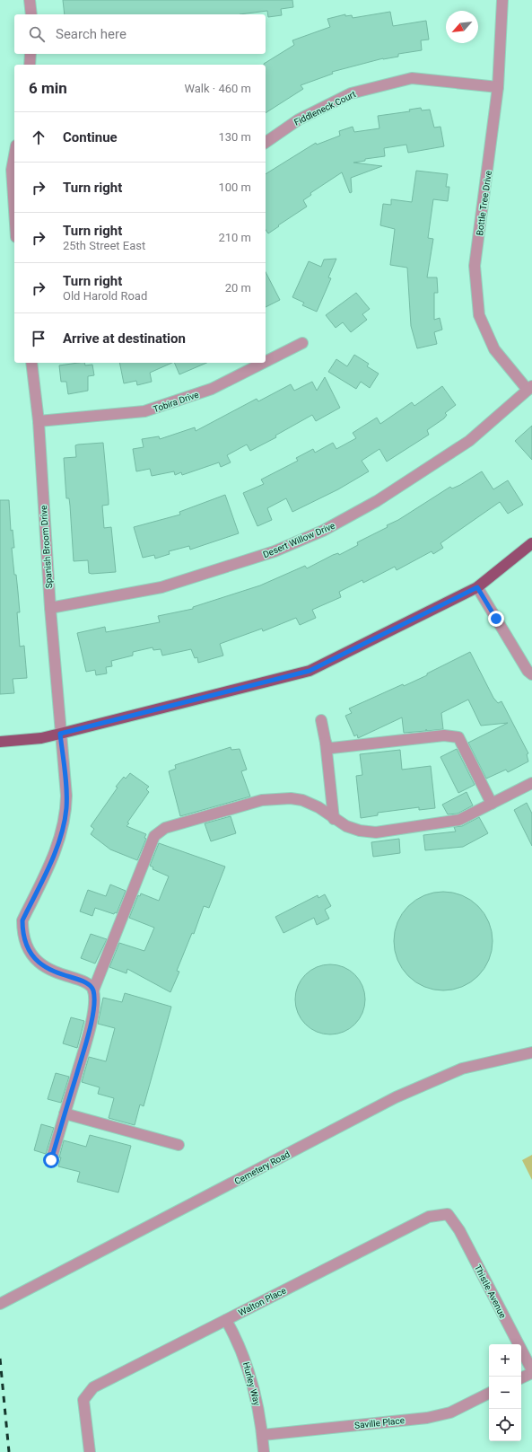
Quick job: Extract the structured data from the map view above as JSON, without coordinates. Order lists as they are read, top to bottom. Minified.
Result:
{"streets":{"street":["Fiddleneck Court","Bottle Tree Drive","Tobira Drive","Desert Willow Drive","Spanish Broom Drive","Cemetery Road","Thistle Avenue","Walton Place","Hurley Way","Saville Place"]},"crossings":[["Fiddleneck Court","Bottle Tree Drive"],["Bottle Tree Drive","Desert Willow Drive"],["Tobira Drive","Spanish Broom Drive"],["Desert Willow Drive","Spanish Broom Drive"],["Thistle Avenue","Walton Place"],["Walton Place","Hurley Way"],["Hurley Way","Saville Place"]],"north":"bottom left","page":{"search":"Search here","heading":["6 min","Walk · 460 m"],"list":[["Continue","130 m"],["Turn right","100 m"],["Turn right","25th Street East","210 m"],["Turn right","Old Harold Road","20 m"],"Arrive at destination"],"map_buttons":["+","−"]}}
